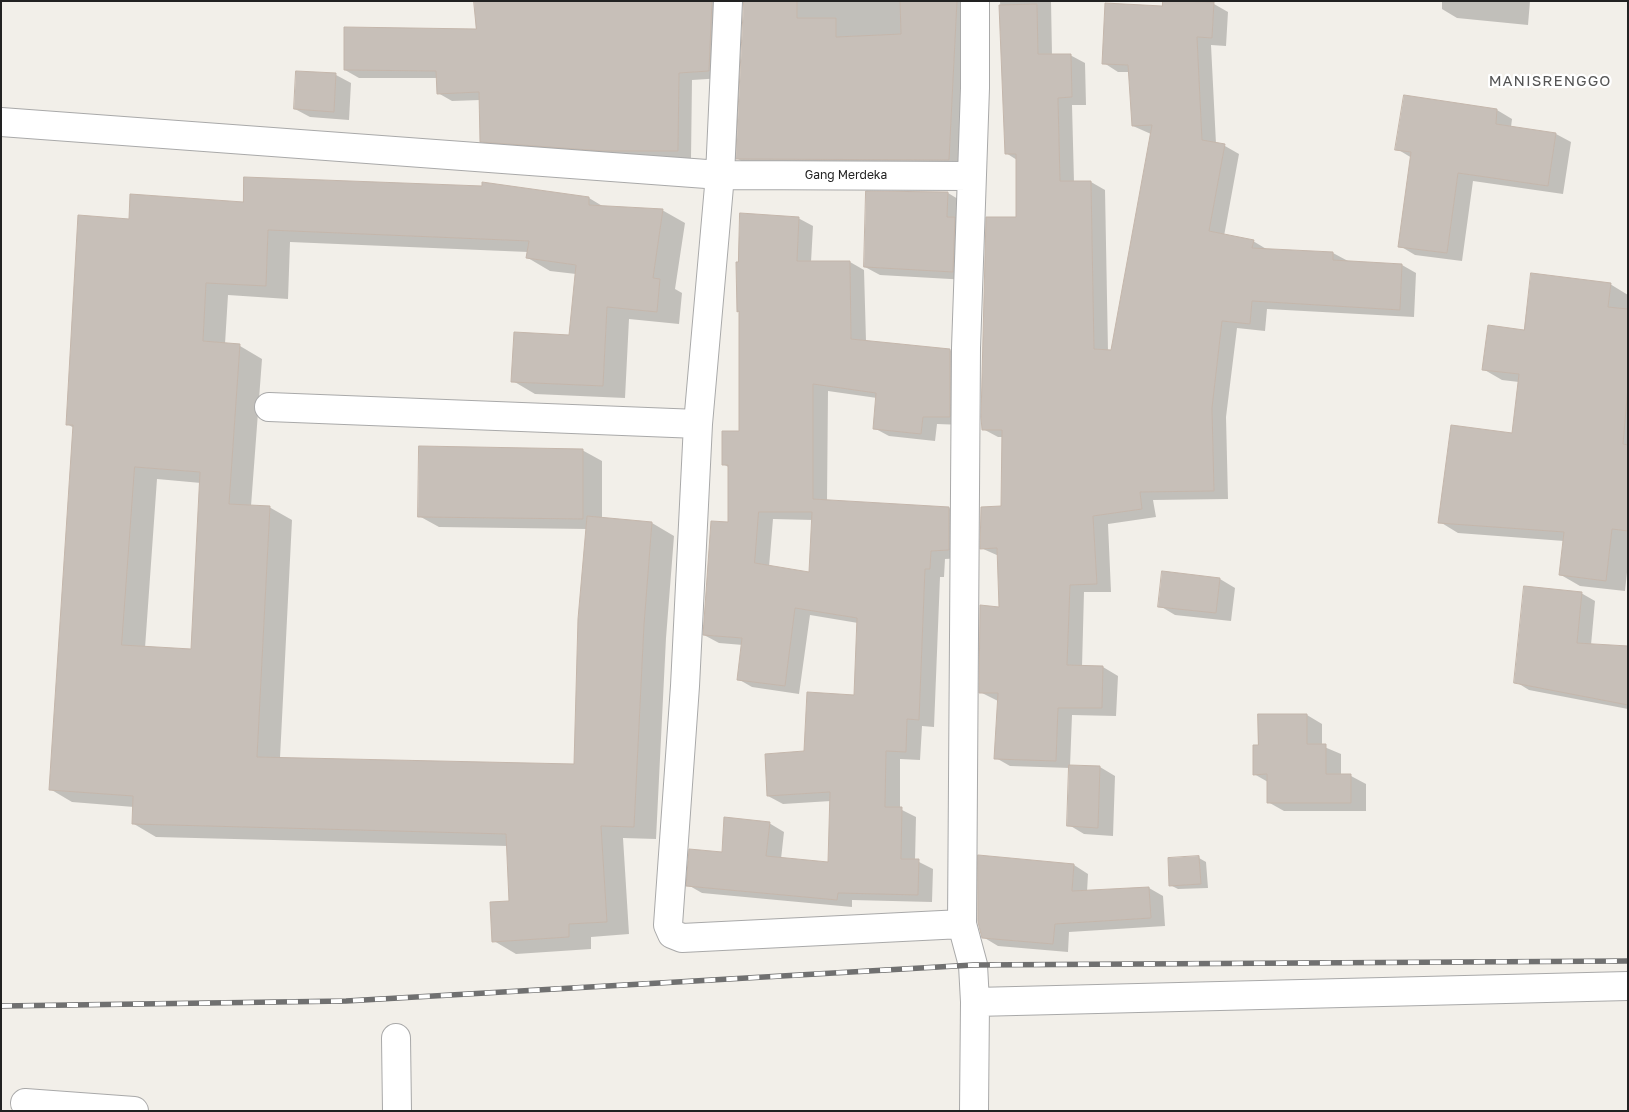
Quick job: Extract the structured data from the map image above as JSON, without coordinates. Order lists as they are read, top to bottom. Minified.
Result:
{"streets":{"street":["Gang Merdeka"]},"districts":["MANISRENGGO"]}
